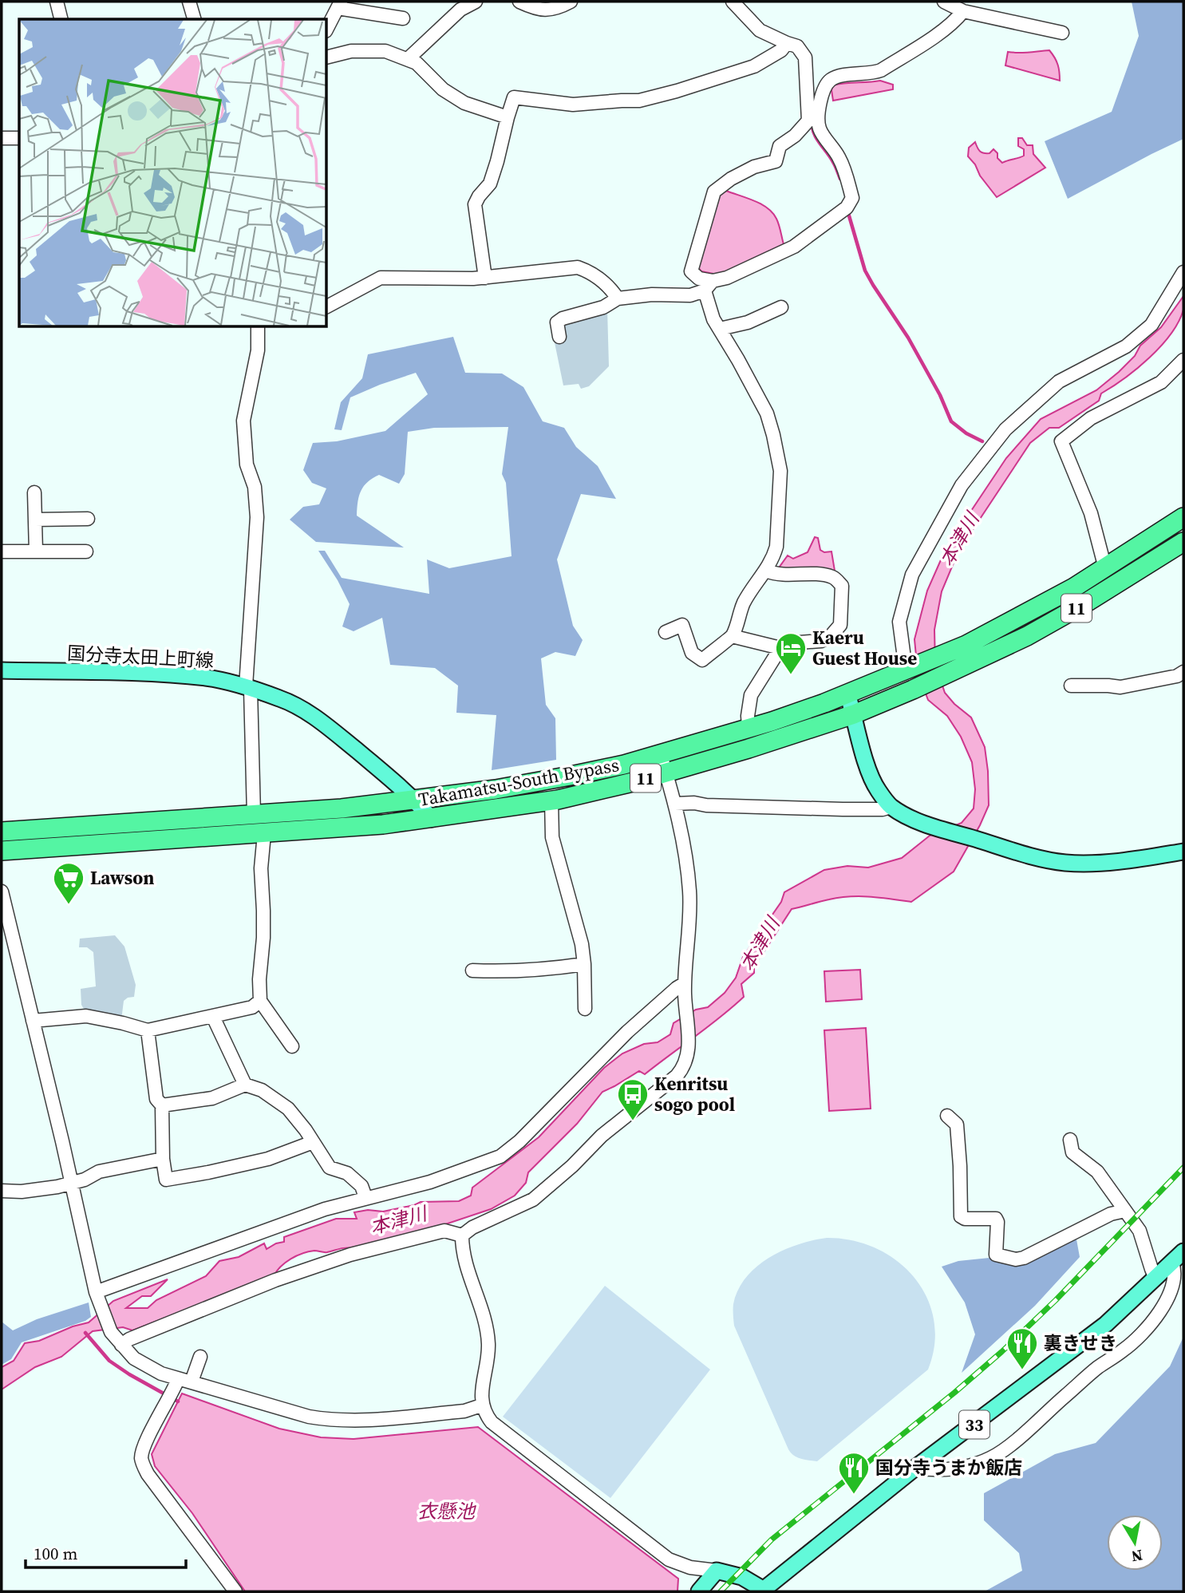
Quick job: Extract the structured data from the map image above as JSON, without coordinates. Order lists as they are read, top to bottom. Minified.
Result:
{"streets":{"highway":["11","Takamatsu-South Bypass"],"main road":["国分寺太田上町線","33"]},"crossings":[["国分寺太田上町線","Takamatsu-South Bypass"]],"water":["本津川","衣懸池"],"places":{"hotel":["Kaeru Guest House"],"supermarket":["Lawson"],"bus stop":["Kenritsu sogo pool"],"restaurant":["裏きせき","国分寺うまか飯店"]},"scale_bar":"100 m","north":"bottom"}
